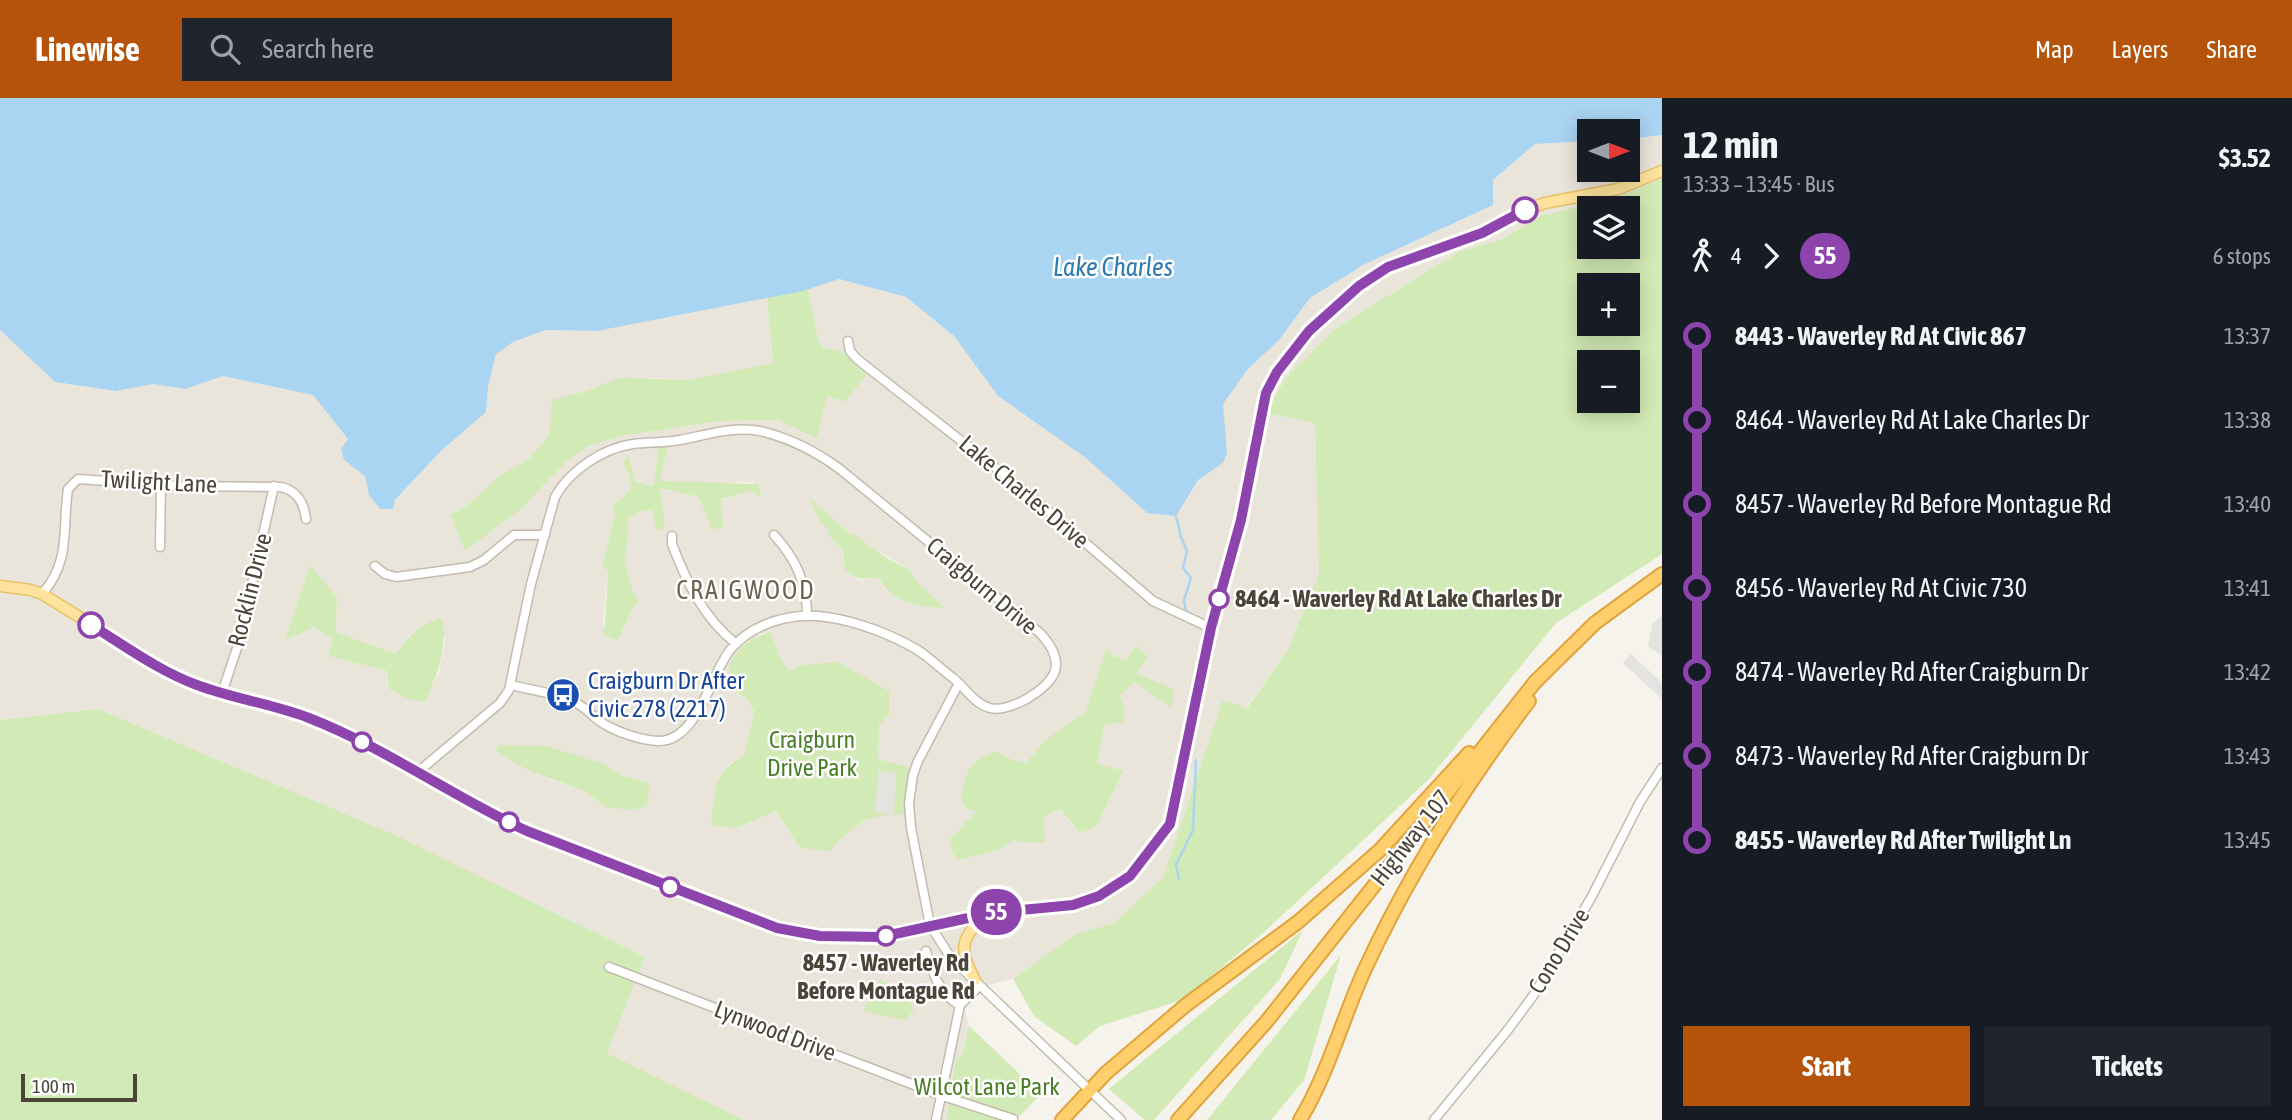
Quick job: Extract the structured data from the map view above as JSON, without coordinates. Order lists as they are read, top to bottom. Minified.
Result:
{"streets":{"highway":["Highway 107"],"street":["Twilight Lane","Lake Charles Drive","Craigburn Drive","Rocklin Drive","Cono Drive","Lynwood Drive"]},"crossings":[["Twilight Lane","Rocklin Drive"]],"districts":["CRAIGWOOD"],"water":["Lake Charles"],"parks":["Craigburn Drive Park","Wilcot Lane Park"],"places":{"other":["8464 - Waverley Rd At Lake Charles Dr","8457 - Waverley Rd Before Montague Rd"],"bus stop":["Craigburn Dr After Civic 278 (2217)"]},"lines":["bus line 55"],"scale_bar":"100 m","north":"right","page":{"header":"Linewise","search":"Search here","nav":["Map","Layers","Share"],"on_map":"55","heading":["12 min","13:33 – 13:45 · Bus","$3.52"],"map_buttons":["+","−"],"legs":["4","55","6 stops"],"list":[{"name":"8443 - Waverley Rd At Civic 867","value":"13:37"},{"name":"8464 - Waverley Rd At Lake Charles Dr","value":"13:38"},{"name":"8457 - Waverley Rd Before Montague Rd","value":"13:40"},{"name":"8456 - Waverley Rd At Civic 730","value":"13:41"},{"name":"8474 - Waverley Rd After Craigburn Dr","value":"13:42"},{"name":"8473 - Waverley Rd After Craigburn Dr","value":"13:43"},{"name":"8455 - Waverley Rd After Twilight Ln","value":"13:45"}],"buttons":["Start","Tickets"],"scale":"100 m"}}
